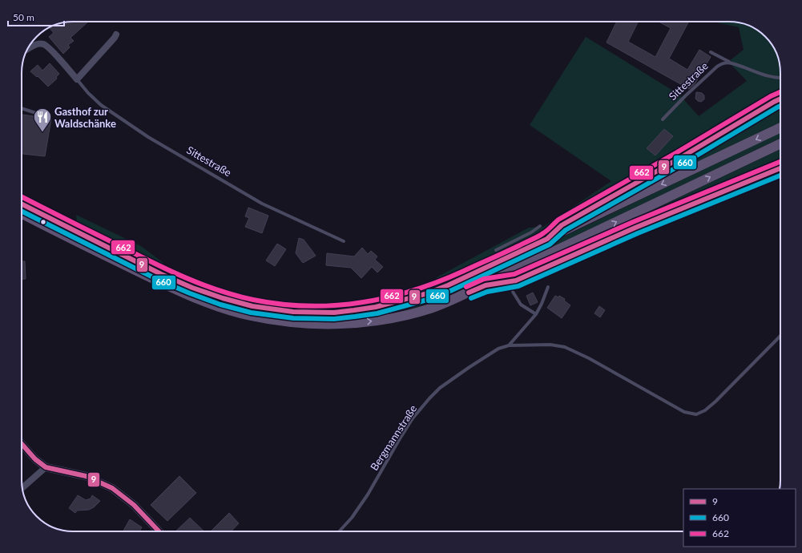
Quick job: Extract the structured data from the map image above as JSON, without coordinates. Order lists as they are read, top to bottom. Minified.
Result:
{"streets":{"street":["Sittestraße"],"lane":["Bergmannstraße"]},"places":{"restaurant":["Gasthof zur Waldschänke"]},"lines":["transit line 662","transit line 9","transit line 660"],"legend":["9","660","662"],"scale_bar":"50 m"}
